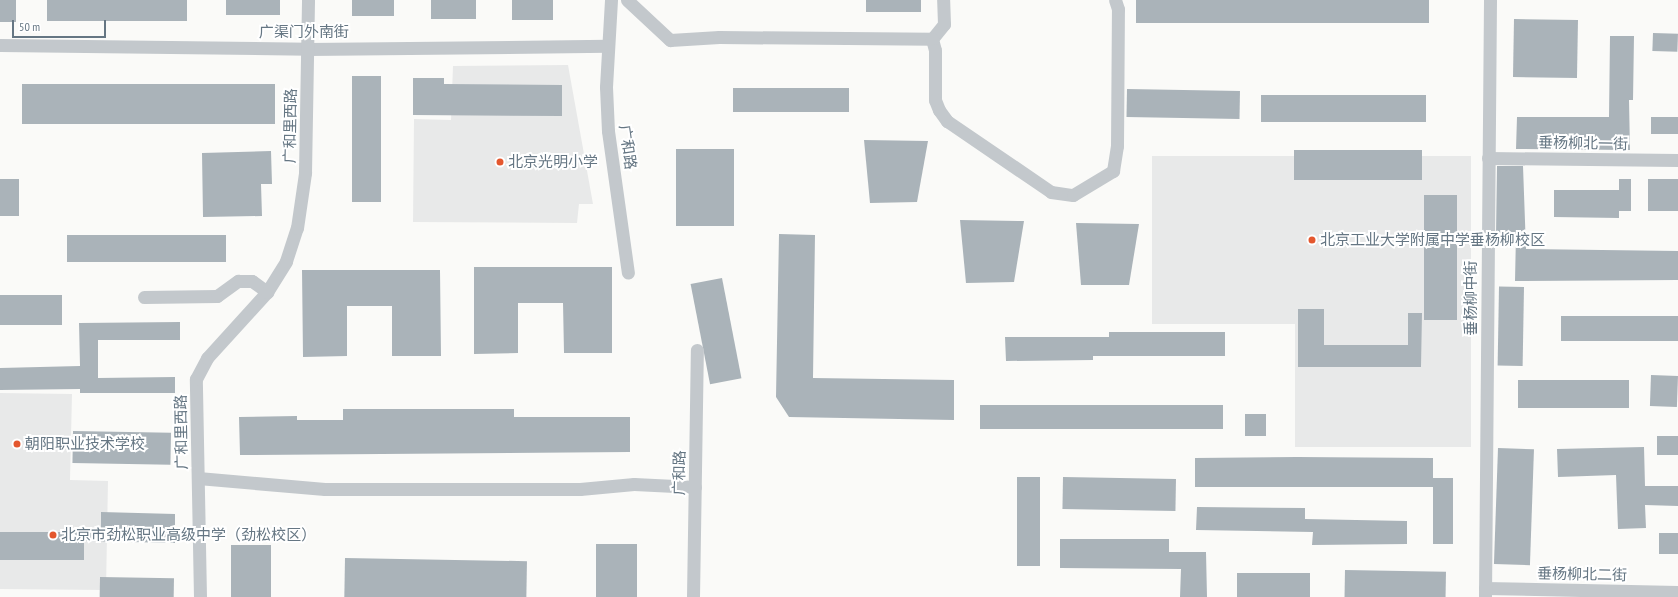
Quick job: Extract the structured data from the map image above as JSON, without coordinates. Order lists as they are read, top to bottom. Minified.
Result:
{"streets":{"street":["广渠门外南街","广和里西路","垂杨柳北一街","广和路","垂杨柳中街","垂杨柳北二街"]},"crossings":[["广渠门外南街","广和里西路"],["广渠门外南街","广和路"],["垂杨柳北一街","垂杨柳中街"],["垂杨柳中街","垂杨柳北二街"]],"places":["北京光明小学","北京工业大学附属中学垂杨柳校区","朝阳职业技术学校","北京市劲松职业高级中学（劲松校区）"],"scale_bar":"50 m"}
